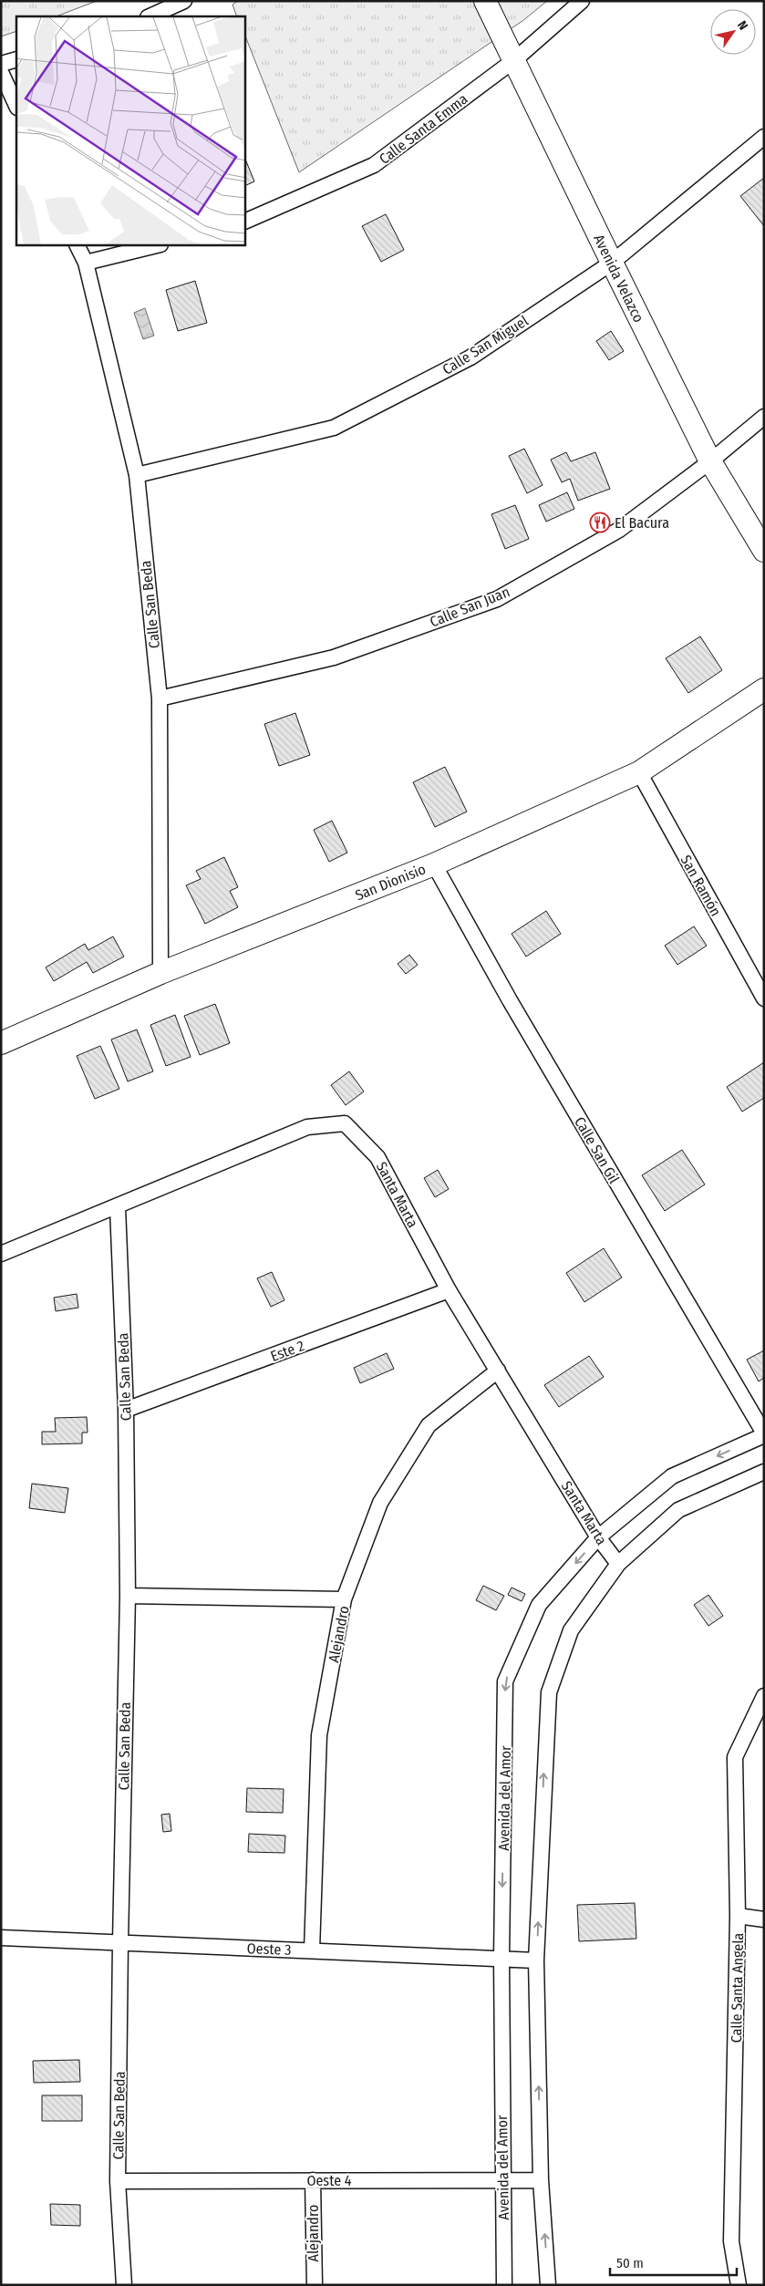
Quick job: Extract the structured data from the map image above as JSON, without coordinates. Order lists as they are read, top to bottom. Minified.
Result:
{"streets":{"street":["Calle Santa Emma","Avenida Velazco","Calle San Miguel","Calle San Beda","Calle San Juan","San Dionisio","San Ramón","Calle San Gil","Santa Marta","Este 2","Alejandro","Avenida del Amor","Oeste 3","Calle Santa Angela","Oeste 4"]},"crossings":[["Calle Santa Emma","Avenida Velazco"],["Avenida Velazco","Calle San Miguel"],["Avenida Velazco","Calle San Juan"],["Calle San Miguel","Calle San Beda"],["Calle San Beda","Calle San Juan"],["Calle San Beda","San Dionisio"],["Calle San Beda","Santa Marta"],["Calle San Beda","Este 2"],["Calle San Beda","Oeste 3"],["Calle San Beda","Oeste 4"],["San Dionisio","San Ramón"],["San Dionisio","Calle San Gil"],["Calle San Gil","Avenida del Amor"],["Santa Marta","Este 2"],["Santa Marta","Alejandro"],["Santa Marta","Avenida del Amor"],["Alejandro","Oeste 3"],["Alejandro","Oeste 4"],["Avenida del Amor","Oeste 3"],["Avenida del Amor","Oeste 4"]],"places":{"restaurant":["El Bacura"]},"scale_bar":"50 m","north":"top right"}
